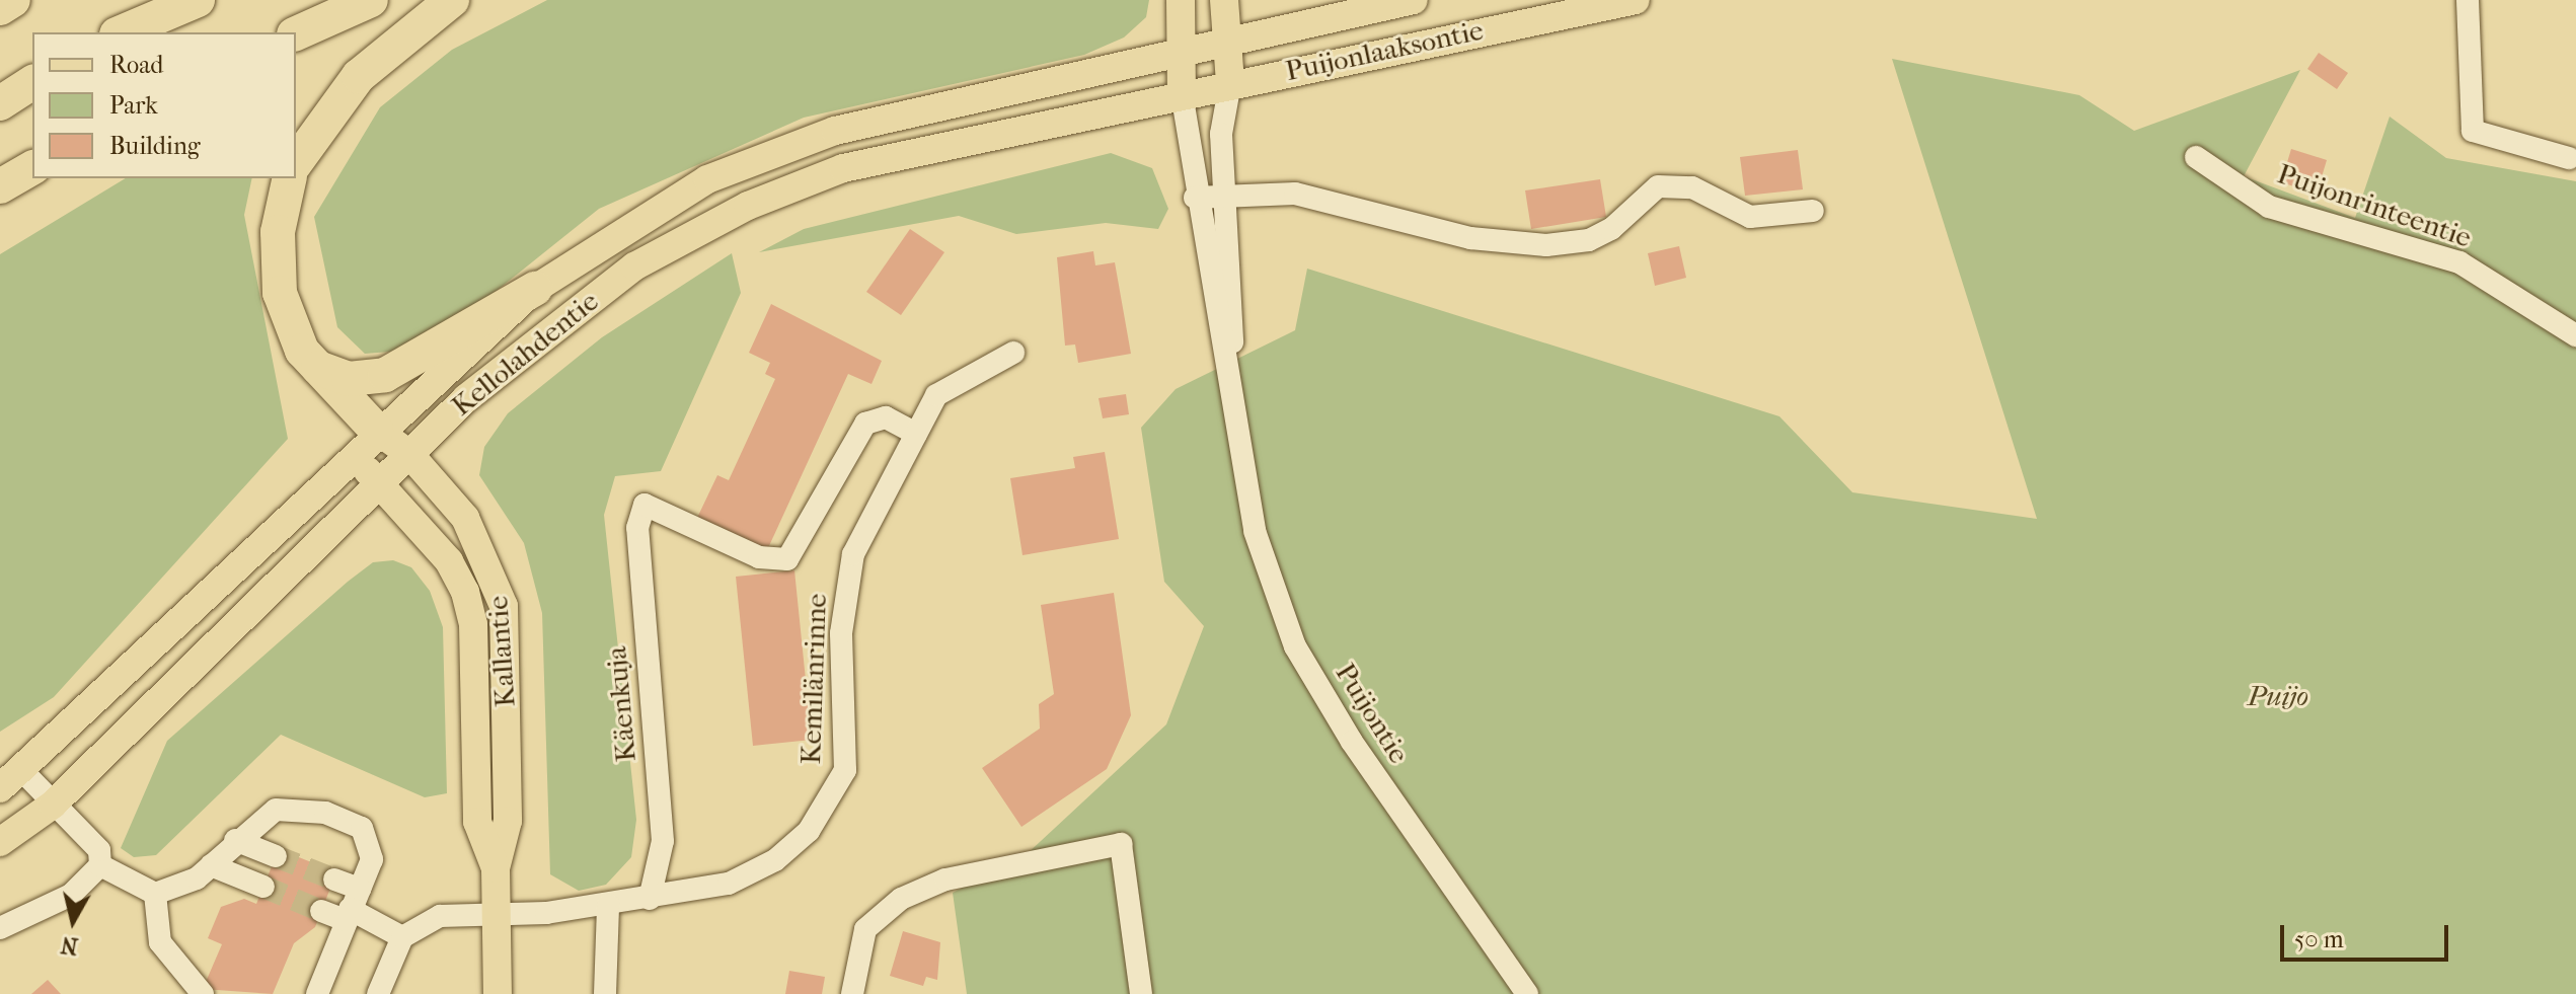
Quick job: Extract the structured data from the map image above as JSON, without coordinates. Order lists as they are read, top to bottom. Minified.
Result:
{"streets":{"main road":["Puijonlaaksontie","Kellolahdentie","Kallantie"],"street":["Puijonrinteentie","Kemilänrinne","Käenkuja","Puijontie"]},"crossings":[["Puijonlaaksontie","Kellolahdentie"],["Puijonlaaksontie","Puijontie"],["Kellolahdentie","Kallantie"],["Kellolahdentie","Puijontie"],["Kallantie","Kemilänrinne"],["Kemilänrinne","Käenkuja"]],"parks":["Puijo"],"legend":["Road","Park","Building"],"scale_bar":"50 m","north":"bottom"}
